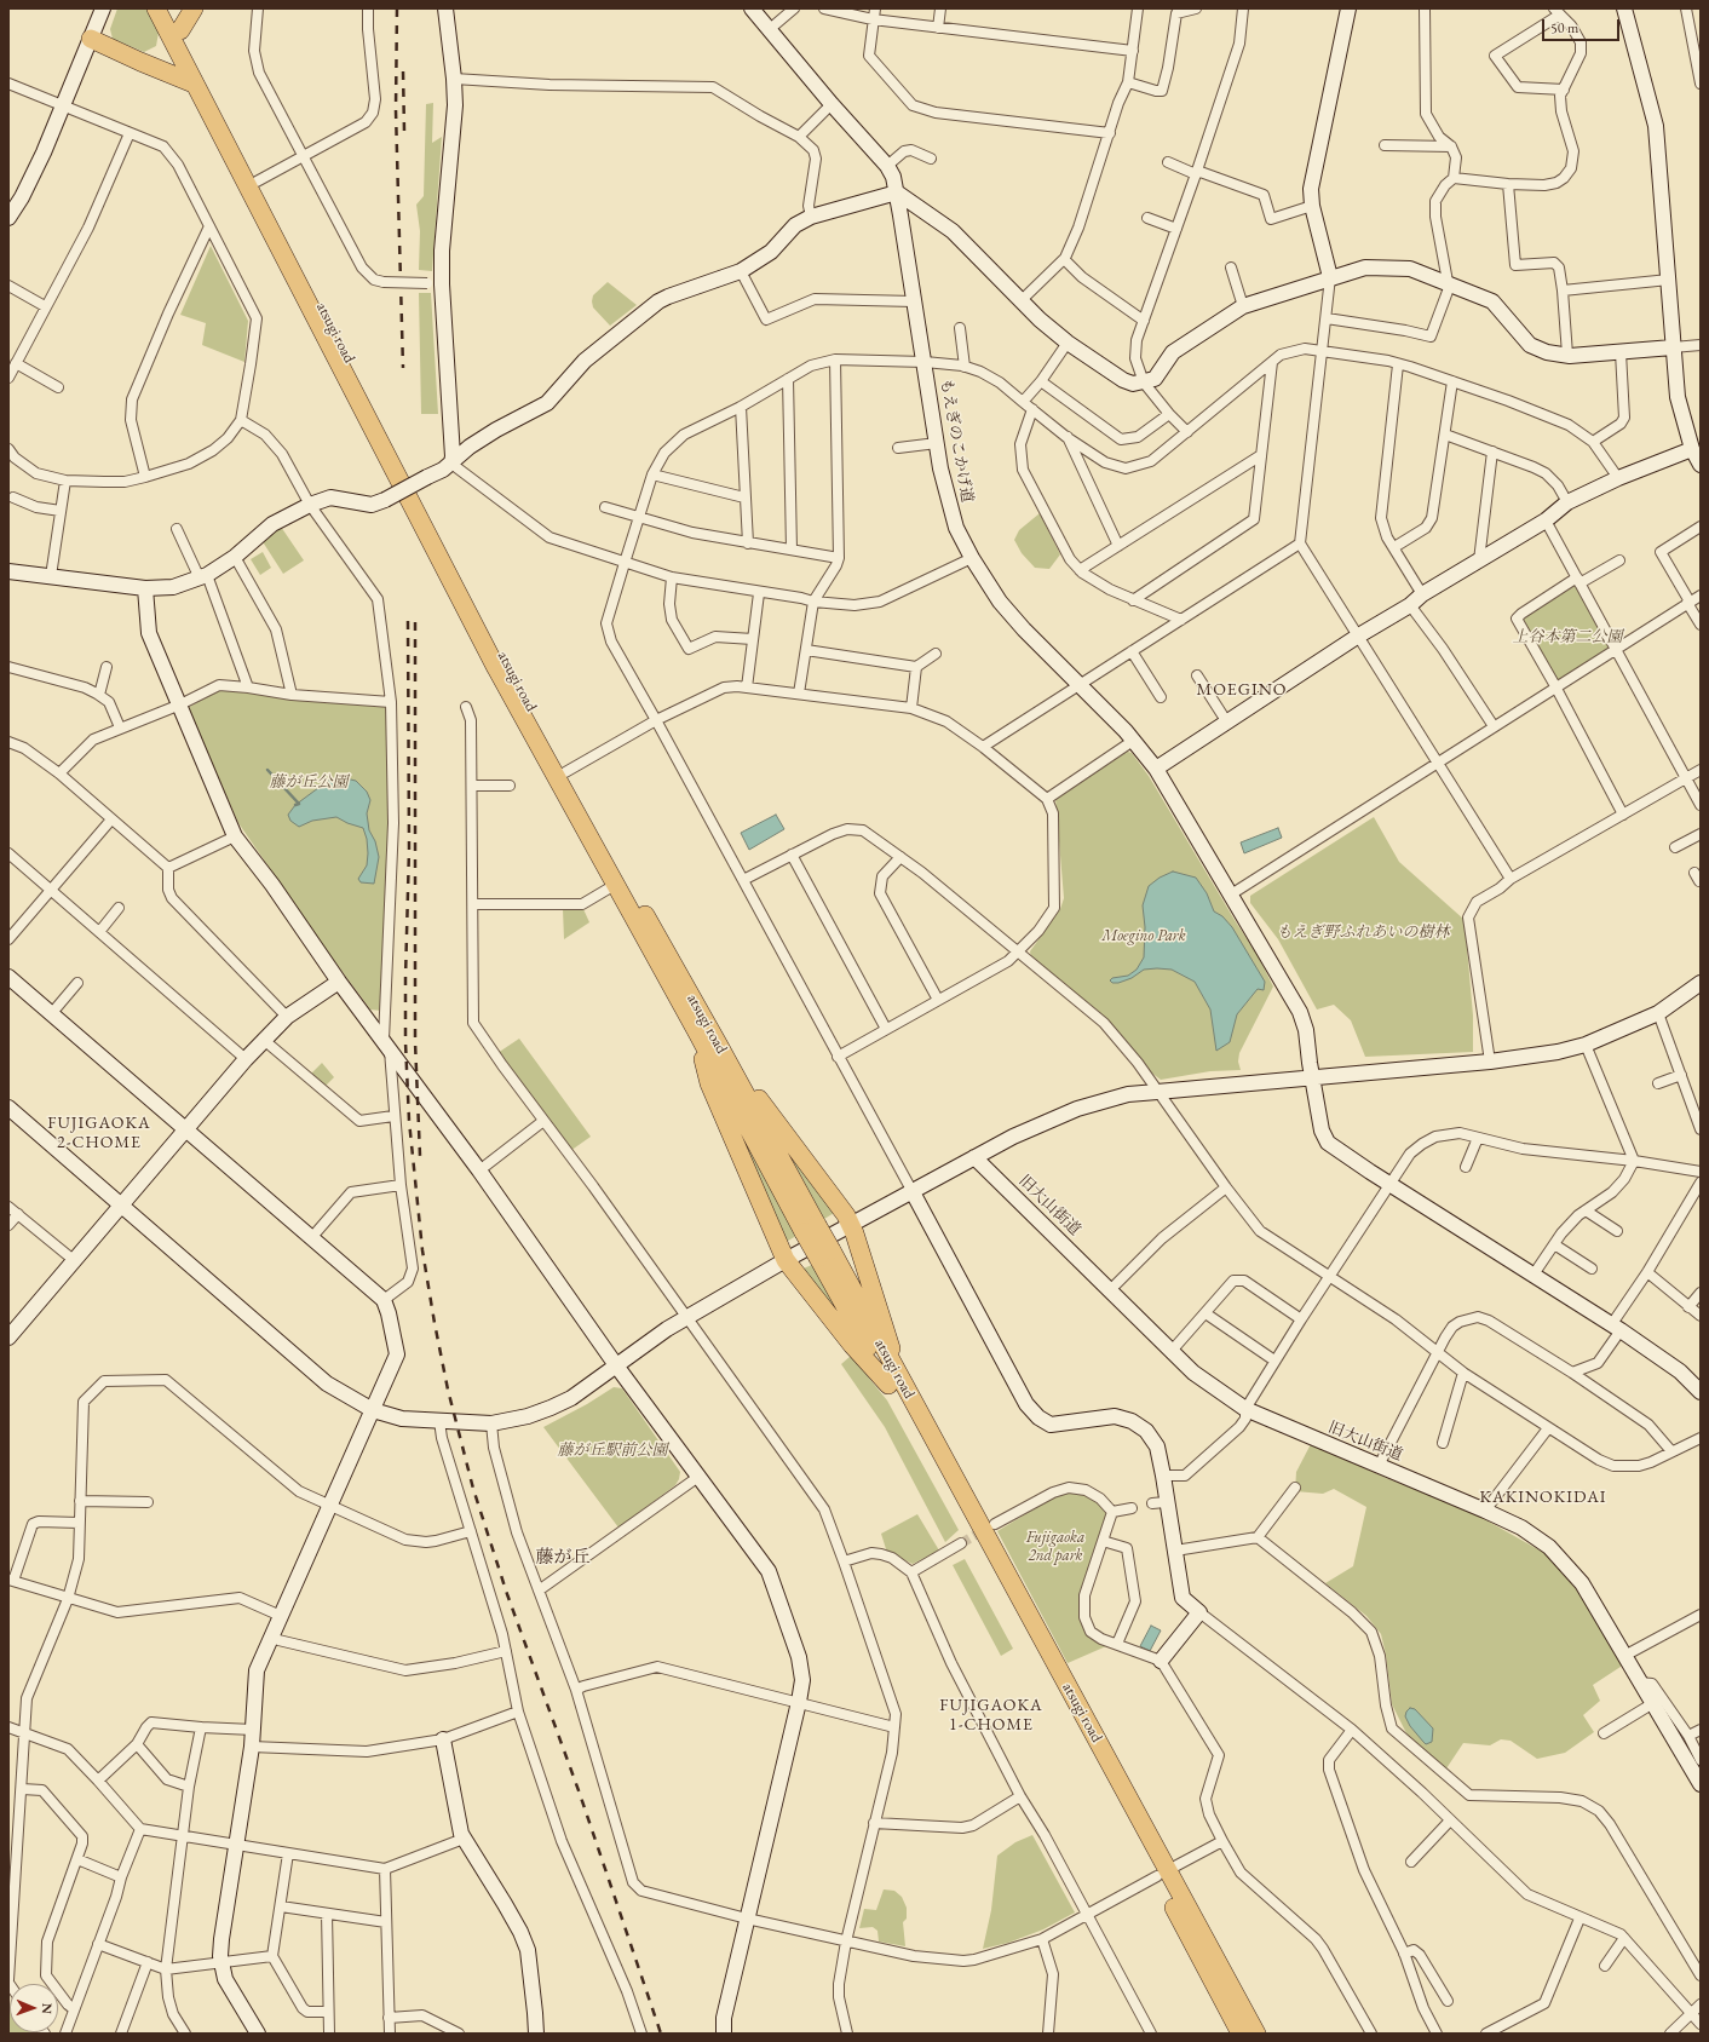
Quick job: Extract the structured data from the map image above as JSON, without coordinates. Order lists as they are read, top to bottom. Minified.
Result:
{"streets":{"highway":["atsugi road"],"street":["もえぎのこかげ道","旧大山街道"]},"districts":["MOEGINO","FUJIGAOKA 2-CHOME","KAKINOKIDAI","藤が丘","FUJIGAOKA 1-CHOME"],"parks":["上谷本第二公園","藤が丘公園","もえぎ野ふれあいの樹林","Moegino Park","藤が丘駅前公園","Fujigaoka 2nd park"],"scale_bar":"50 m","north":"right"}
